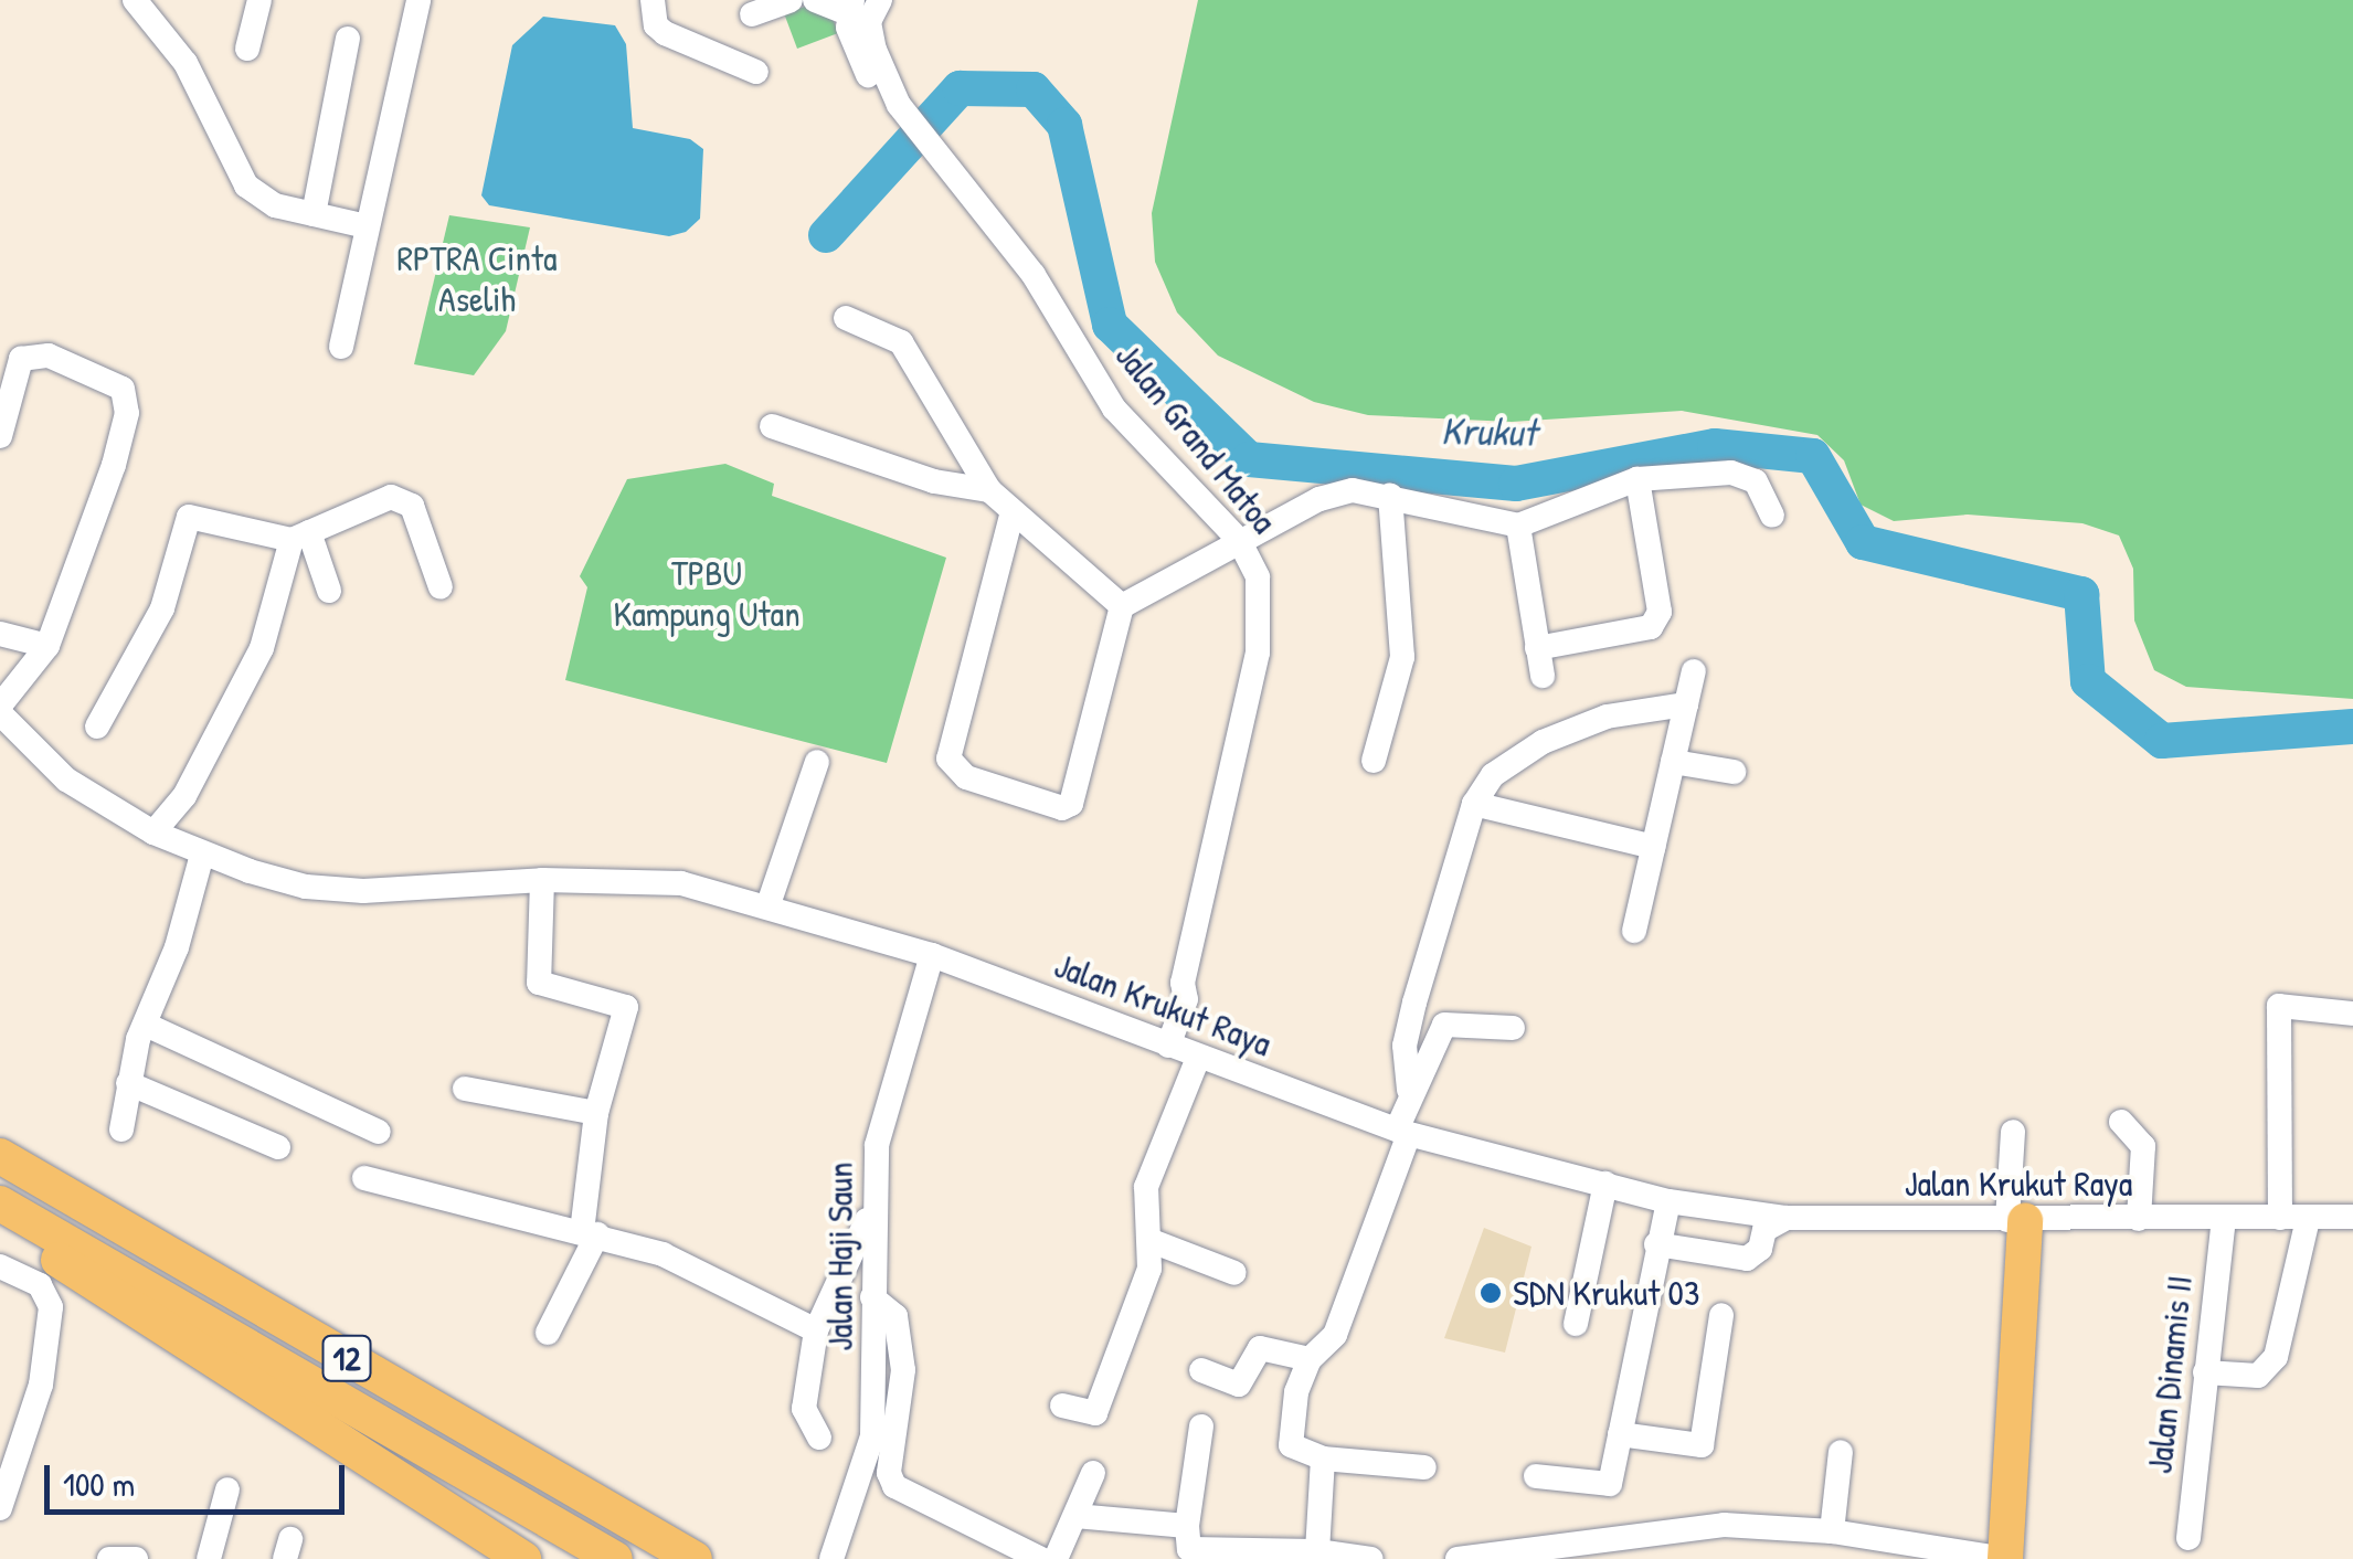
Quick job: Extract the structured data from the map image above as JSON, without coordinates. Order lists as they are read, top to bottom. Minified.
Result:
{"streets":{"highway":["12"],"street":["Jalan Grand Matoa","Jalan Krukut Raya","Jalan Haji Saun","Jalan Dinamis II"]},"crossings":[["Jalan Grand Matoa","Jalan Krukut Raya"],["Jalan Krukut Raya","Jalan Haji Saun"],["Jalan Krukut Raya","Jalan Dinamis II"]],"water":["Krukut"],"parks":["RPTRA Cinta Aselih","TPBU Kampung Utan"],"places":["SDN Krukut 03"],"scale_bar":"100 m"}
